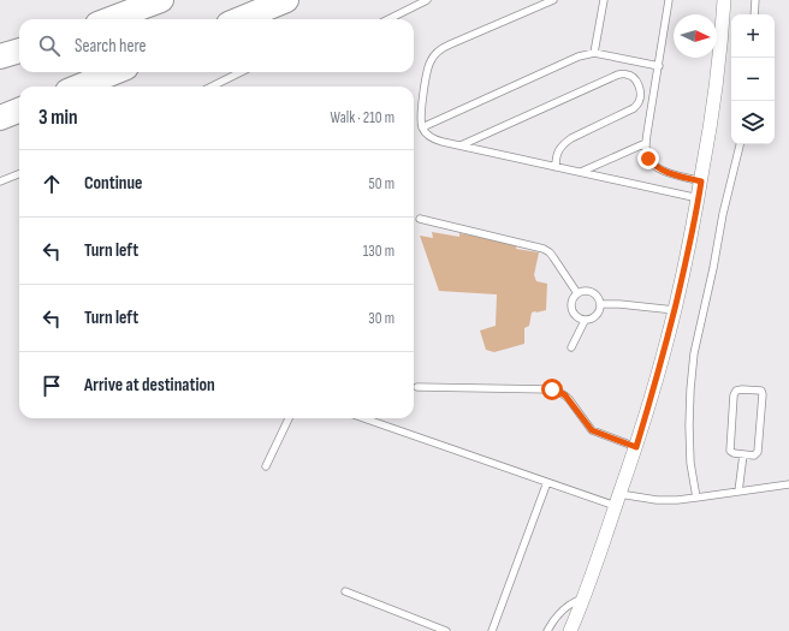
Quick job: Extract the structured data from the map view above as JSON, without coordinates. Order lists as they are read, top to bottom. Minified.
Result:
{"north":"right","page":{"map_buttons":["+","−"],"search":"Search here","heading":["3 min","Walk · 210 m"],"list":[["Continue","50 m"],["Turn left","130 m"],["Turn left","30 m"],"Arrive at destination"]}}
